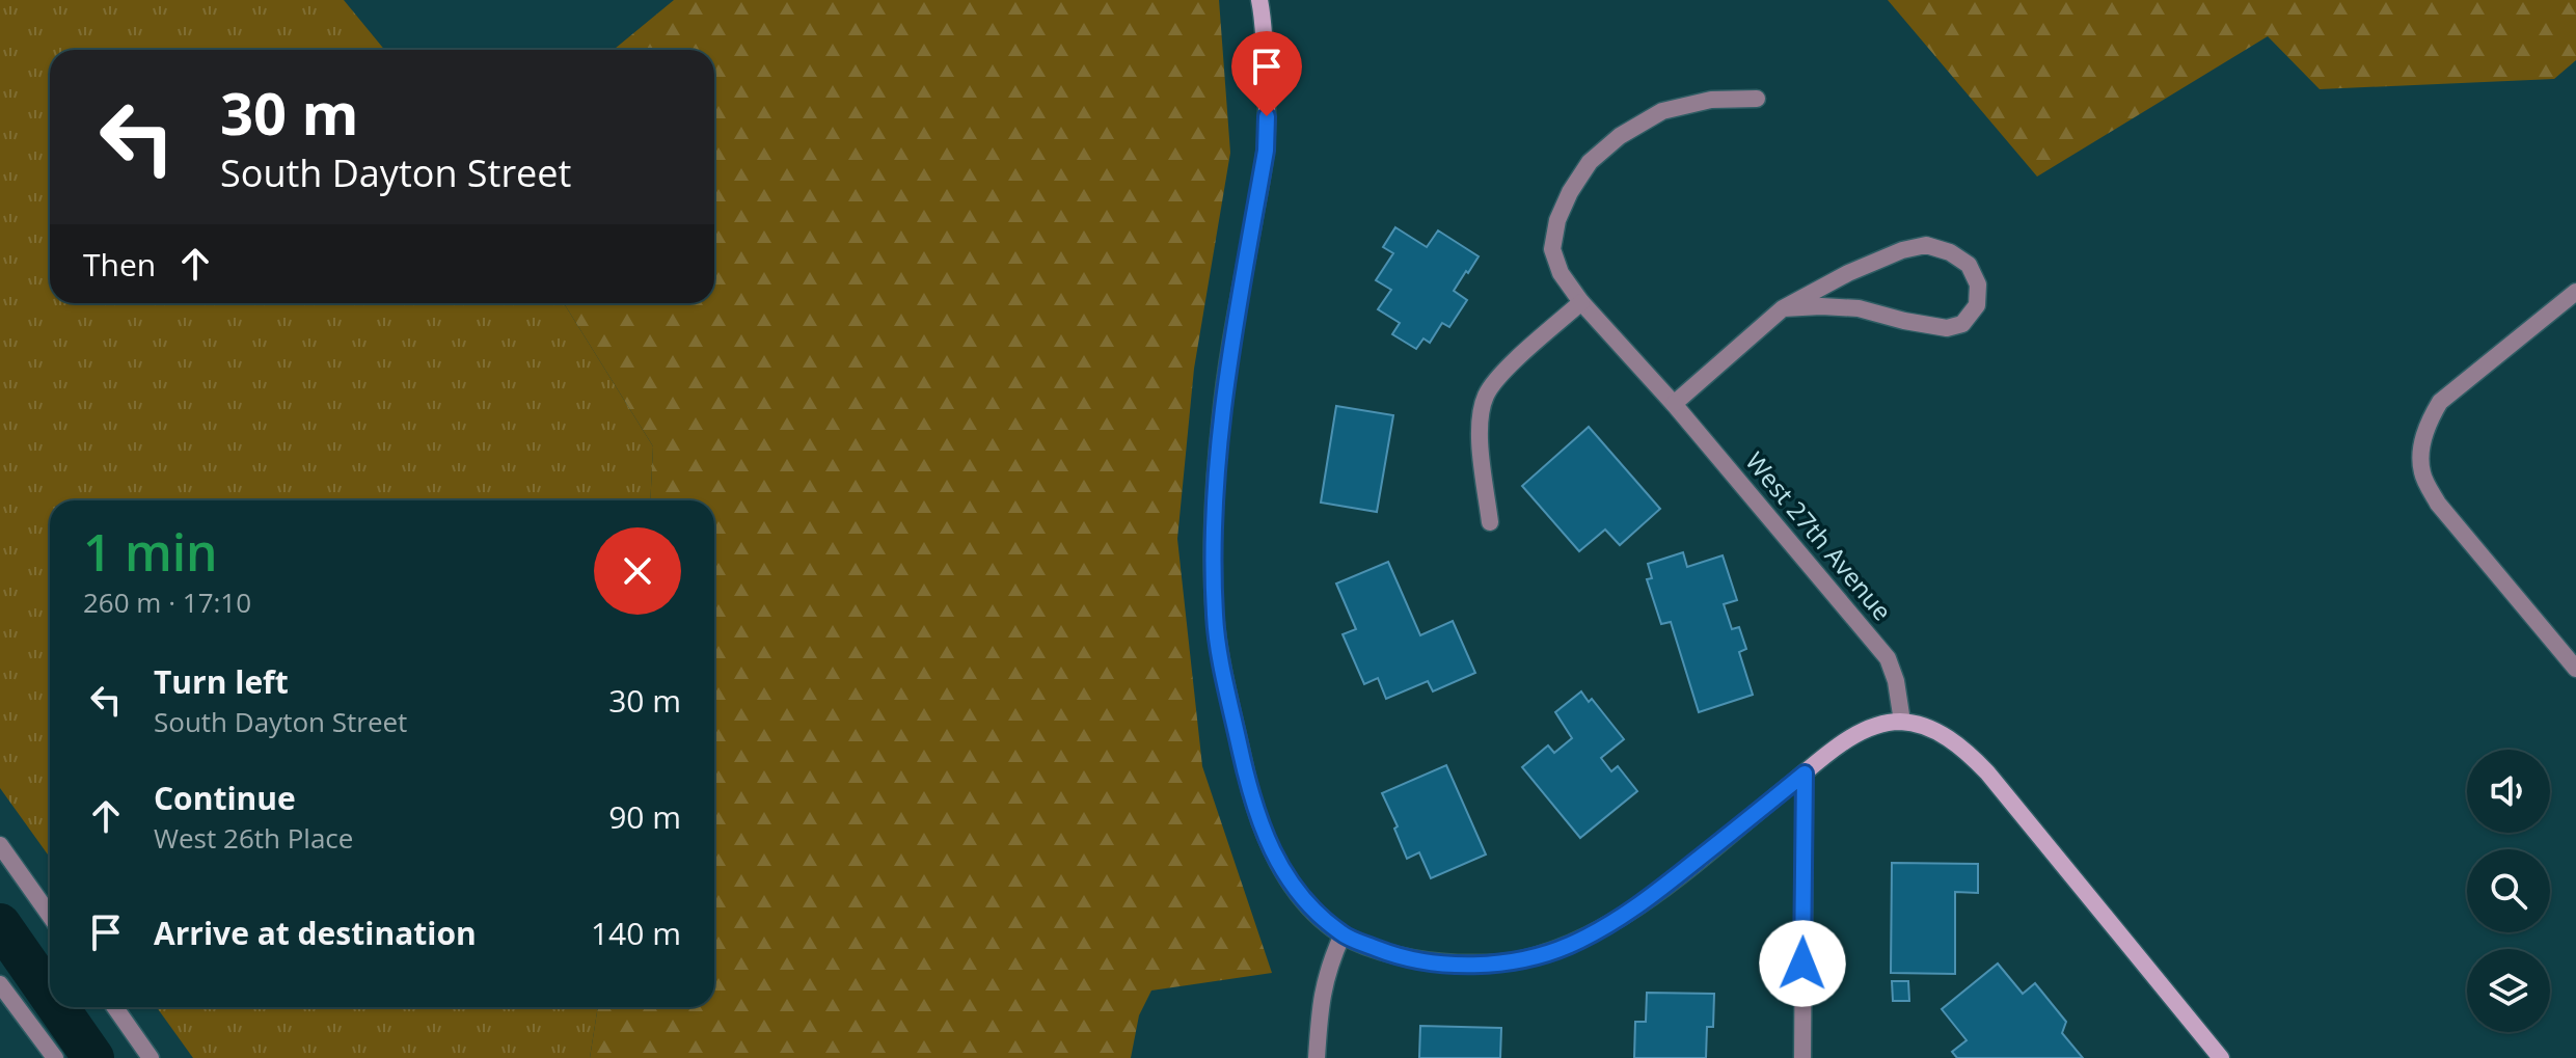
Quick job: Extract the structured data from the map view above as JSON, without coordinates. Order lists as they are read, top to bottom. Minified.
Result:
{"streets":{"street":["West 27th Avenue"]},"page":{"turn":["30 m","South Dayton Street"],"then":"Then","heading":["1 min","260 m · 17:10"],"list":[{"name":"Turn left","note":"South Dayton Street","value":"30 m"},{"name":"Continue","note":"West 26th Place","value":"90 m"},{"name":"Arrive at destination","value":"140 m"}]}}
